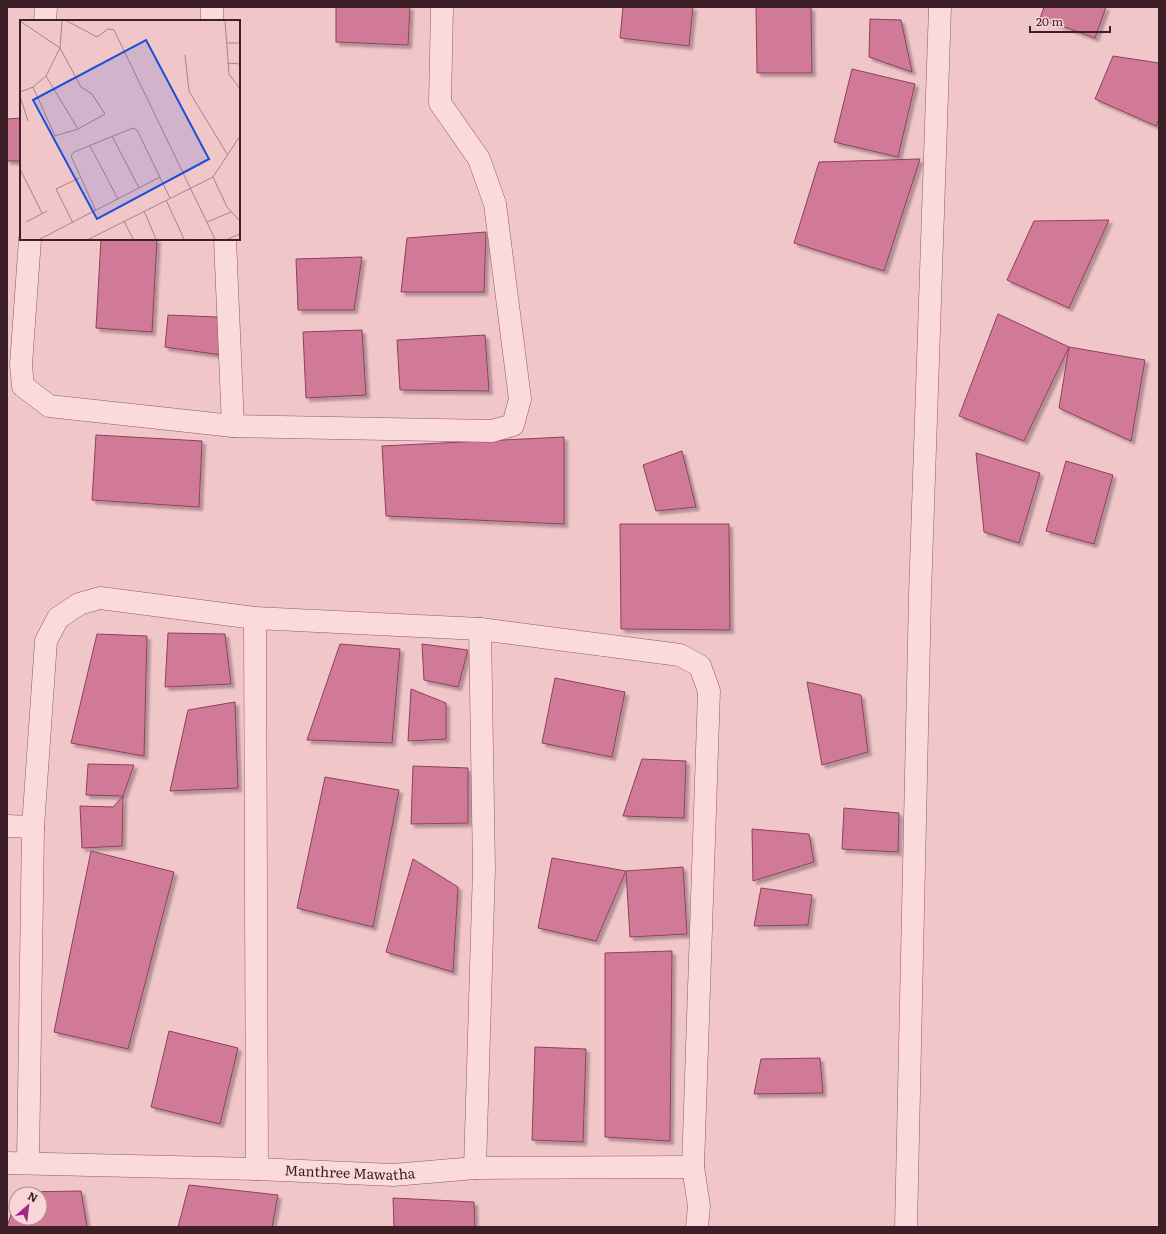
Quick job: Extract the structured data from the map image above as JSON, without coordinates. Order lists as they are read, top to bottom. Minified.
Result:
{"streets":{"street":["Manthree Mawatha"]},"scale_bar":"20 m","north":"top right"}
